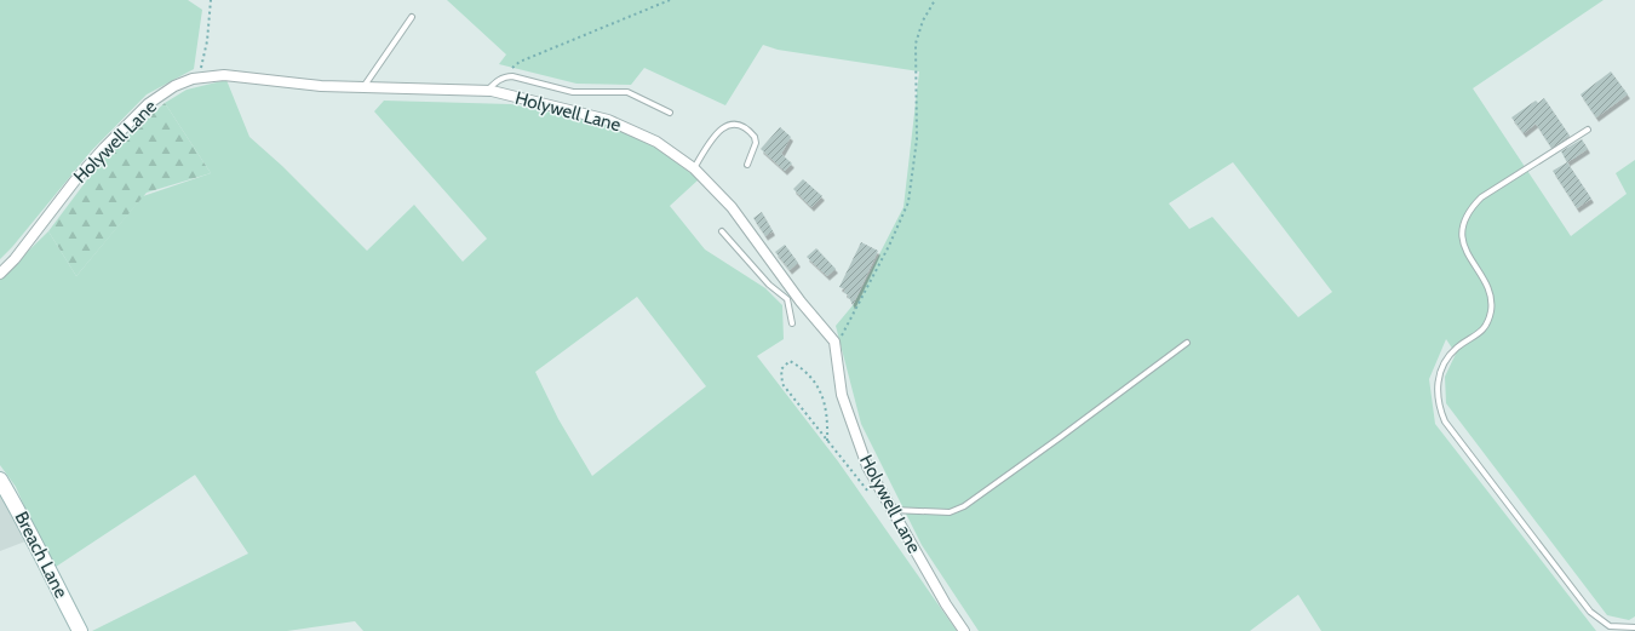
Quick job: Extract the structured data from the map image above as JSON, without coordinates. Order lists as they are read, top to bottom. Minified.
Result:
{"streets":{"street":["Holywell Lane","Breach Lane"]}}
